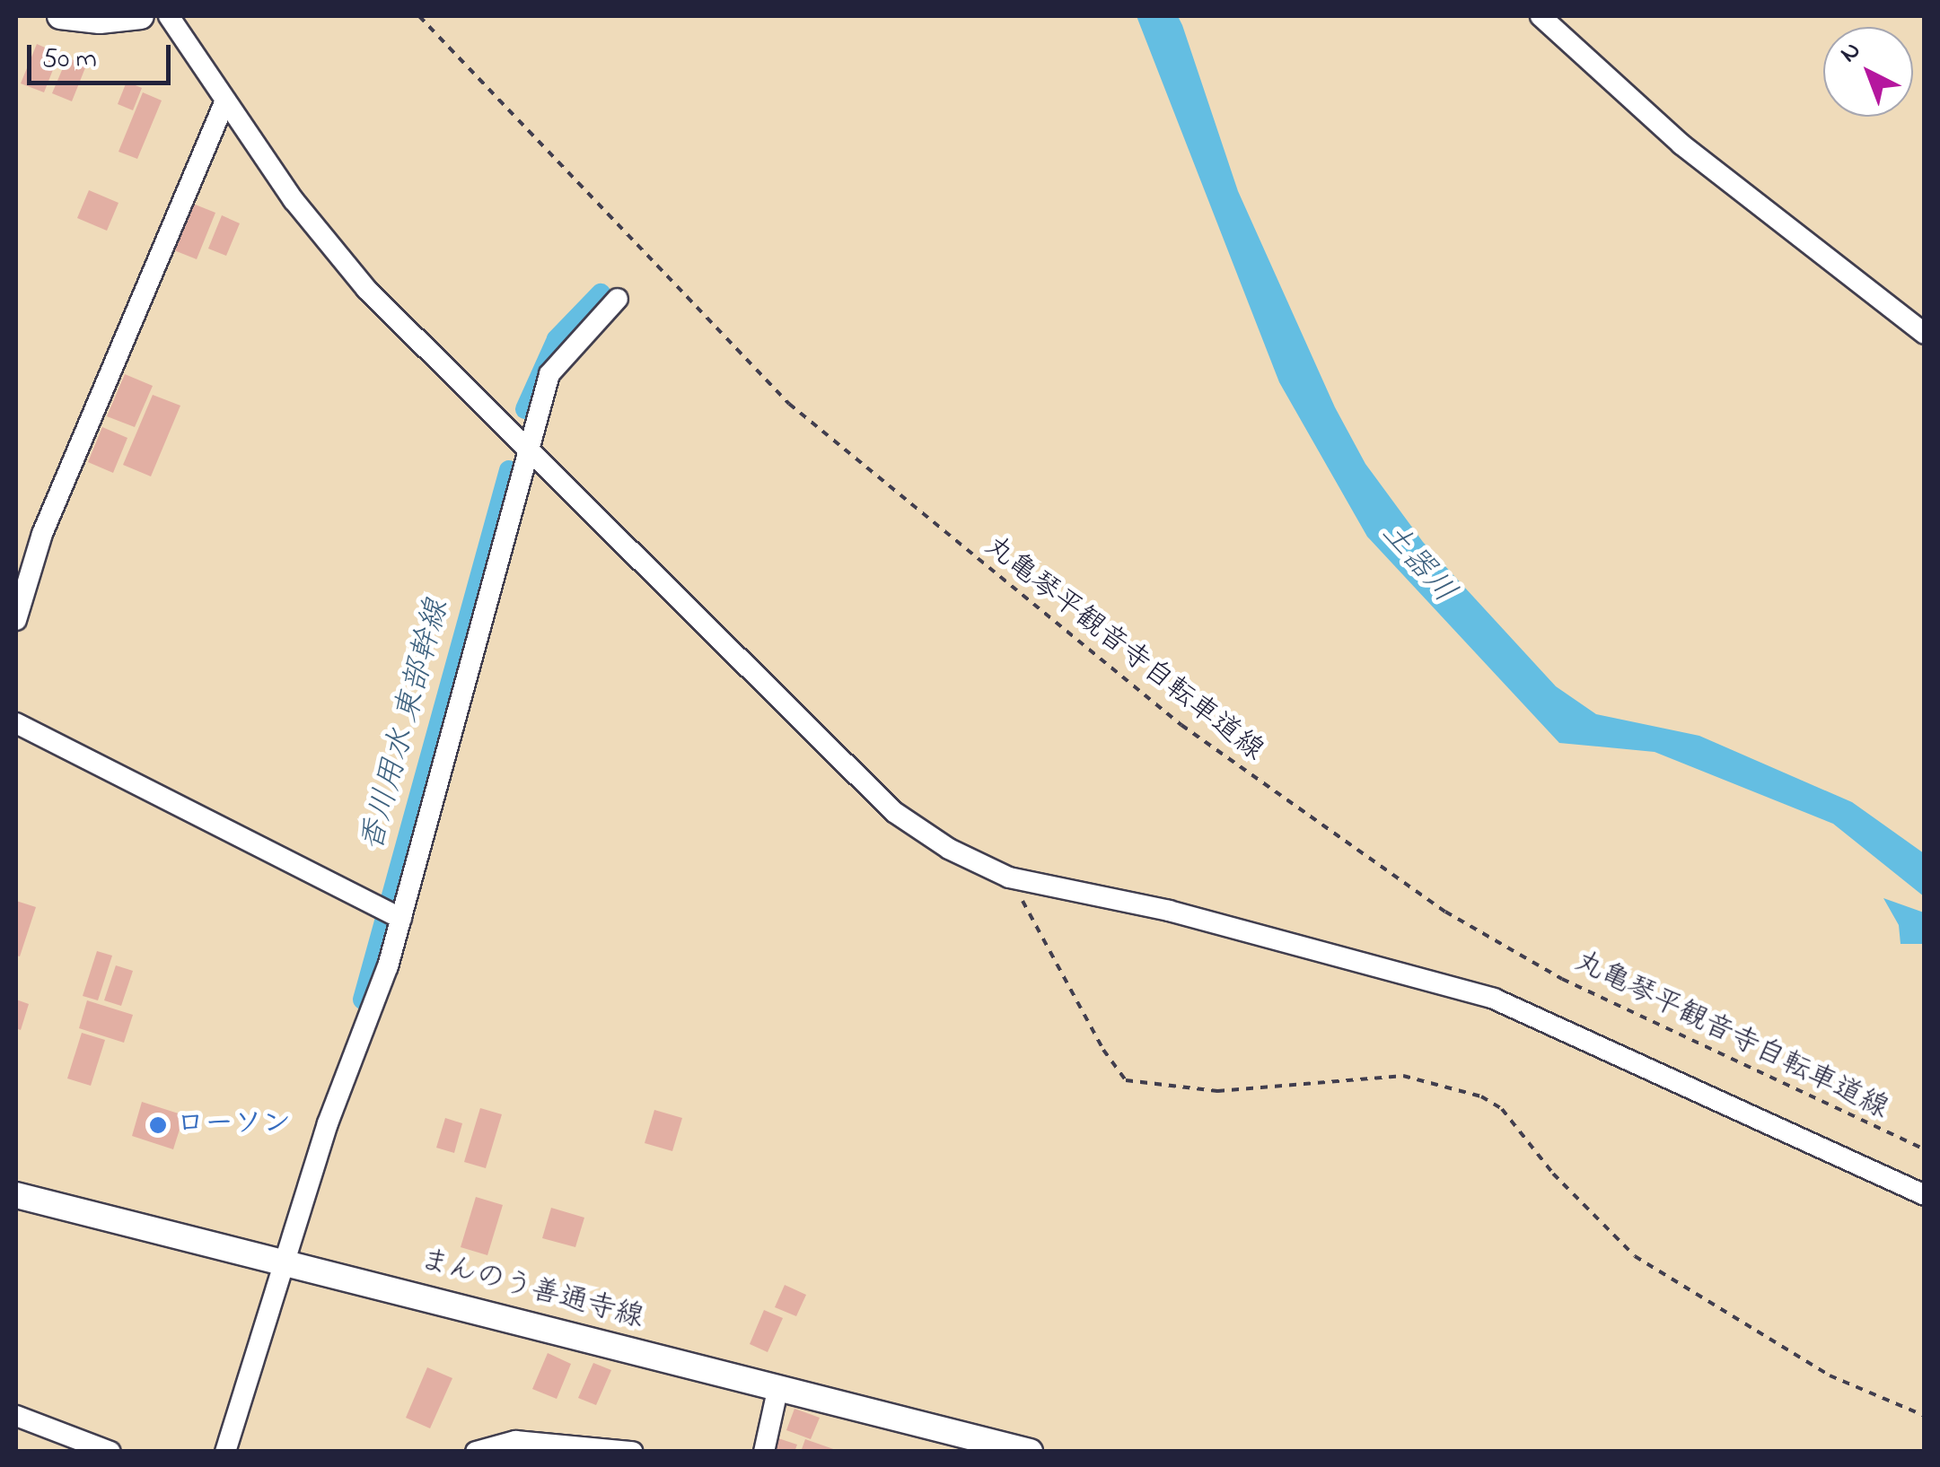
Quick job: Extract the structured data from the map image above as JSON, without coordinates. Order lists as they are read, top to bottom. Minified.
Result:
{"streets":{"main road":["まんのう善通寺線"],"path":["丸亀琴平観音寺自転車道線"]},"water":["土器川","香川用水 東部幹線"],"places":["ローソン"],"scale_bar":"50 m","north":"top left"}
